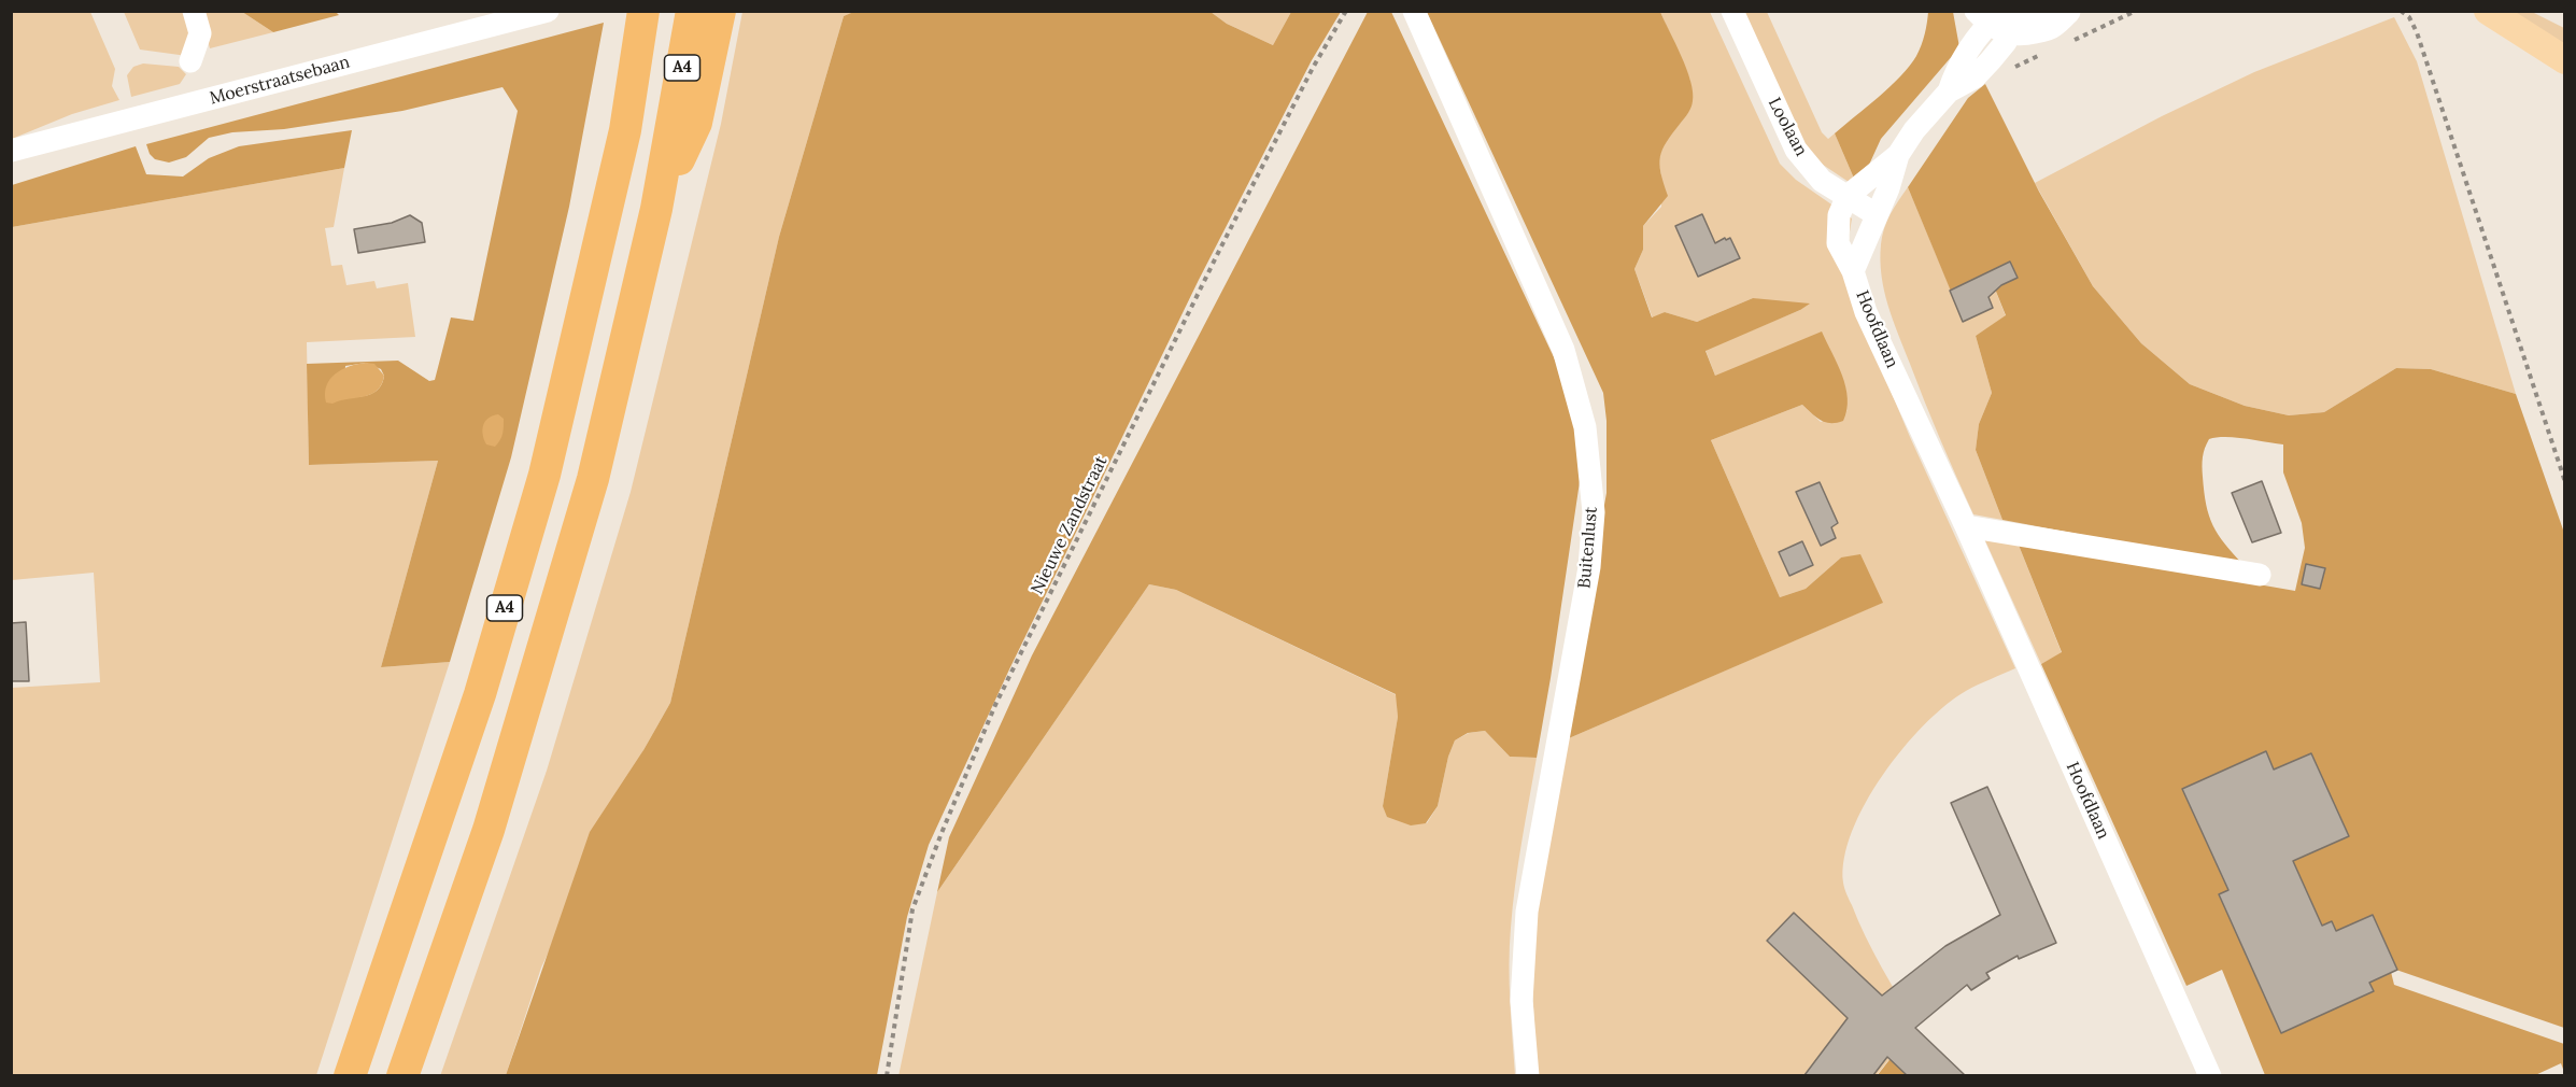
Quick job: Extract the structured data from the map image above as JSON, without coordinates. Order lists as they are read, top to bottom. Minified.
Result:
{"streets":{"highway":["A4"],"street":["Moerstraatsebaan","Loolaan","Hoofdlaan","Buitenlust"],"path":["Nieuwe Zandstraat"]},"crossings":[["Loolaan","Hoofdlaan"]]}
